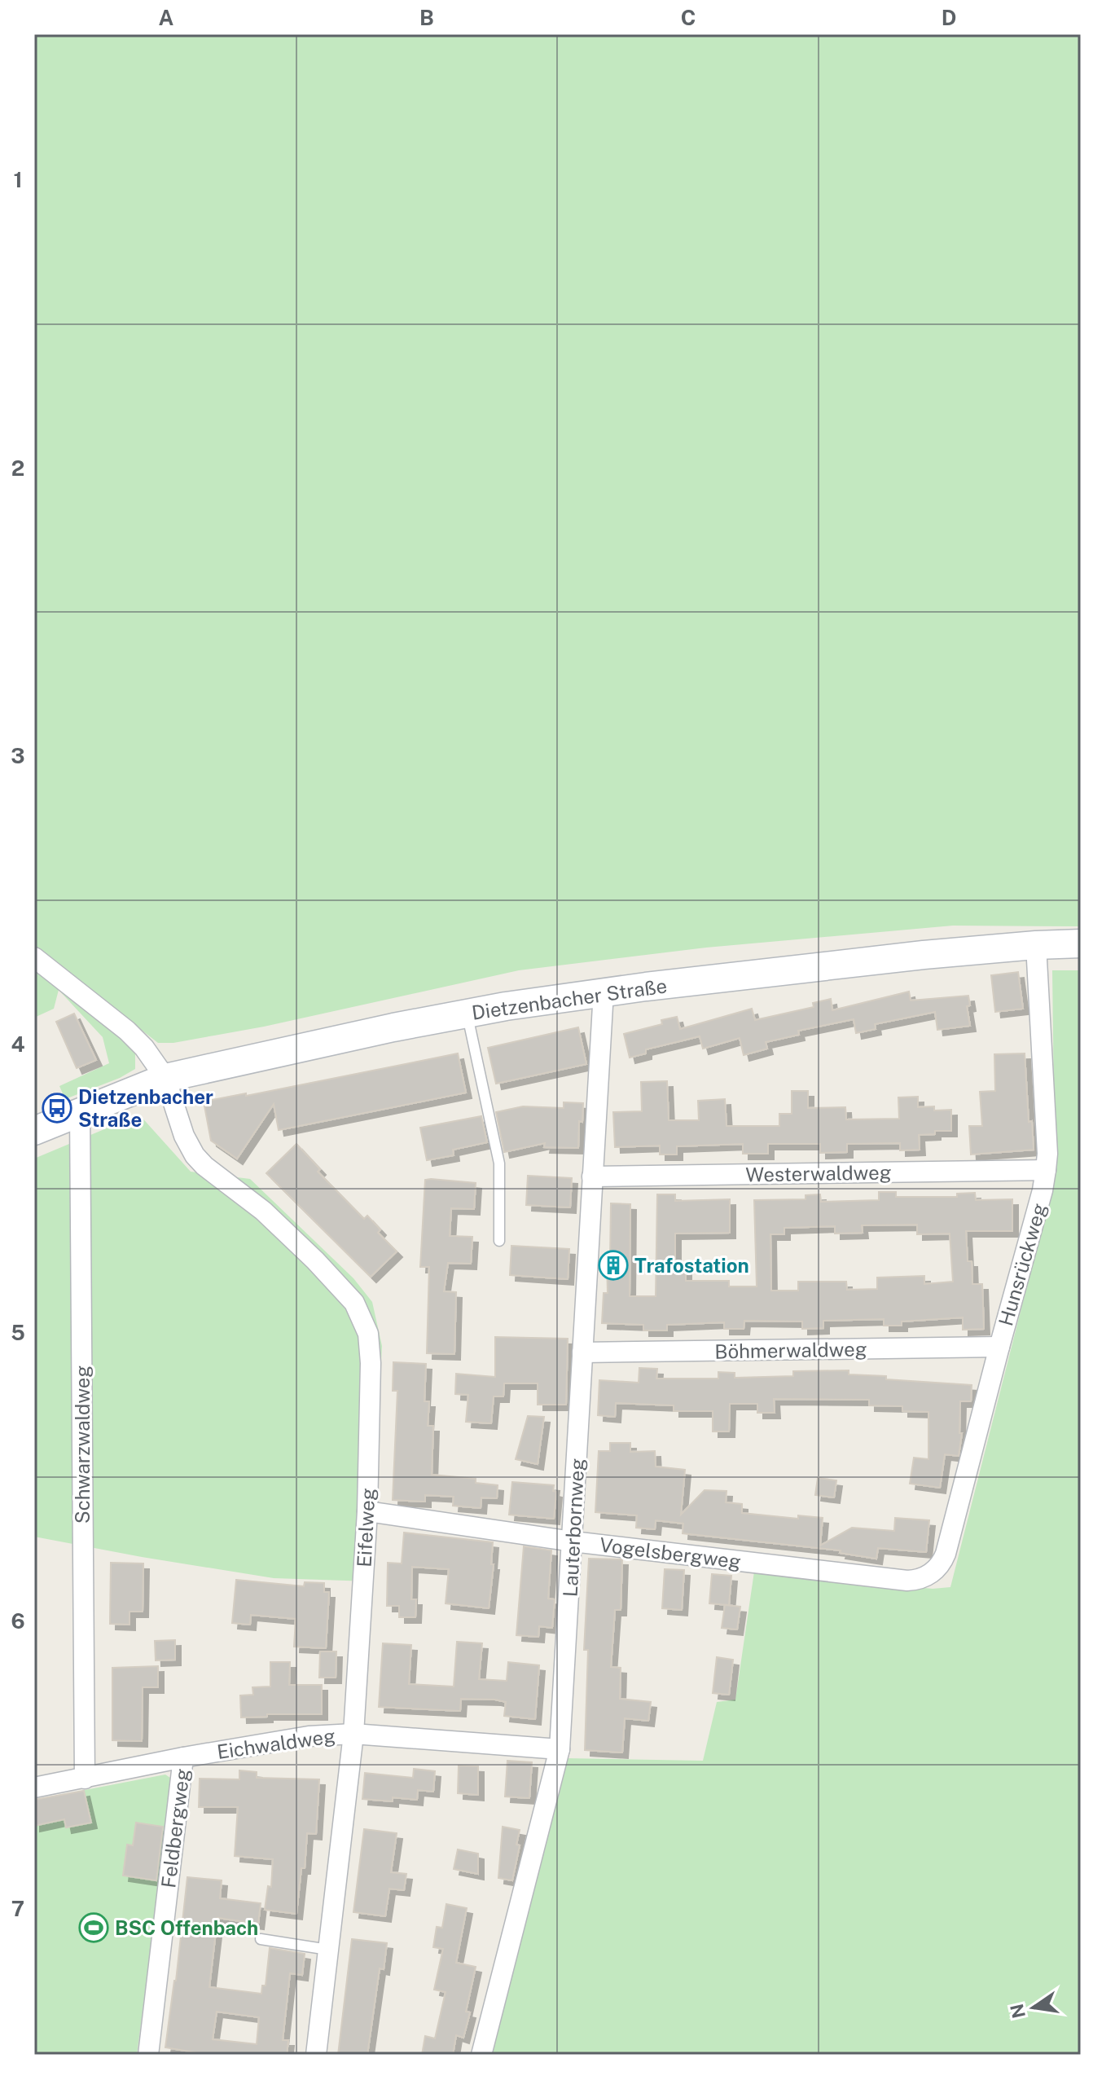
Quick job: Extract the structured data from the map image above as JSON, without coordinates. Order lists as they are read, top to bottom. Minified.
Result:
{"streets":{"main road":["Dietzenbacher Straße"],"street":["Westerwaldweg","Hunsrückweg","Böhmerwaldweg","Schwarzwaldweg","Eifelweg","Lauterbornweg","Vogelsbergweg","Eichwaldweg","Feldbergweg"]},"crossings":[["Dietzenbacher Straße","Hunsrückweg"],["Dietzenbacher Straße","Schwarzwaldweg"],["Dietzenbacher Straße","Eifelweg"],["Dietzenbacher Straße","Lauterbornweg"],["Westerwaldweg","Hunsrückweg"],["Westerwaldweg","Lauterbornweg"],["Hunsrückweg","Böhmerwaldweg"],["Hunsrückweg","Vogelsbergweg"],["Böhmerwaldweg","Lauterbornweg"],["Schwarzwaldweg","Eichwaldweg"],["Eifelweg","Vogelsbergweg"],["Eifelweg","Eichwaldweg"],["Lauterbornweg","Vogelsbergweg"],["Lauterbornweg","Eichwaldweg"],["Eichwaldweg","Feldbergweg"]],"places":{"bus stop":["Dietzenbacher Straße"],"building":["Trafostation"],"sports":["BSC Offenbach"]},"north":"left","grid":{"columns":["A","B","C","D"],"rows":["1","2","3","4","5","6","7"]}}
